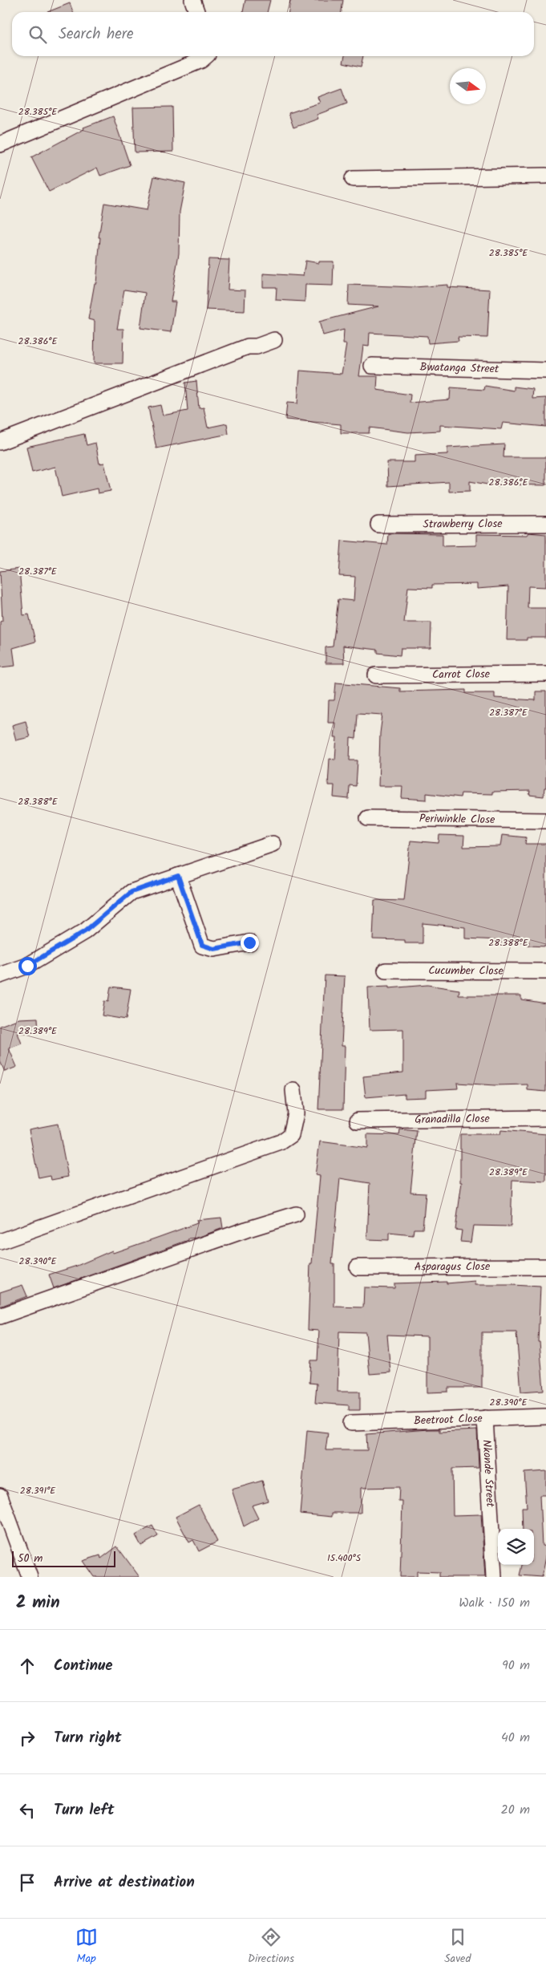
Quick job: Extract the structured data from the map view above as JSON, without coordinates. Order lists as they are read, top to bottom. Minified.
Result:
{"streets":{"street":["Bwatanga Street","Strawberry Close","Carrot Close","Periwinkle Close","Cucumber Close","Granadilla Close","Asparagus Close","Beetroot Close","Nkonde Street"]},"crossings":[["Beetroot Close","Nkonde Street"]],"scale_bar":"50 m","north":"right","page":{"search":"Search here","scale":"50 m","heading":["2 min","Walk · 150 m"],"list":[["Continue","90 m"],["Turn right","40 m"],["Turn left","20 m"],"Arrive at destination"],"nav":["Map","Directions","Saved"]},"coordinates":["28.385°E","28.386°E","28.387°E","28.388°E","28.389°E","28.390°E","28.391°E","15.400°S"]}
